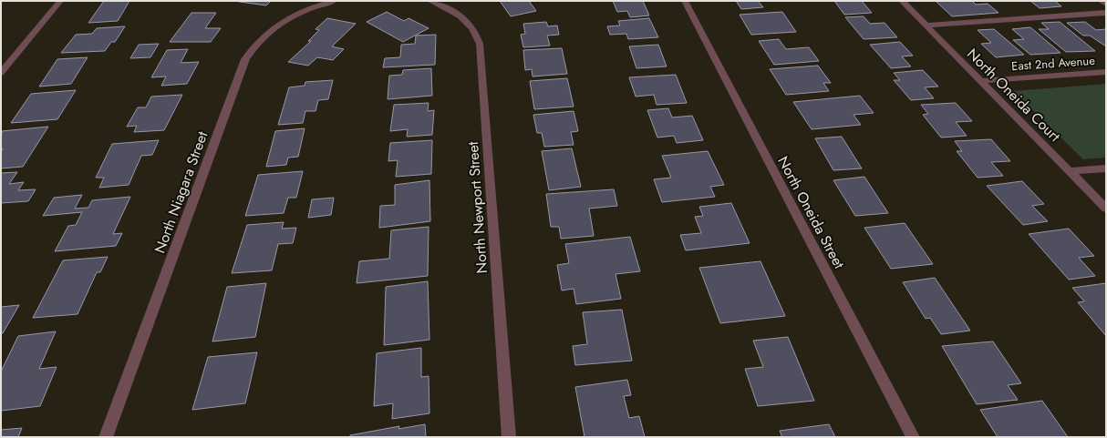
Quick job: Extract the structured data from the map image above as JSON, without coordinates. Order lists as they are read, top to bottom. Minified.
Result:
{"streets":{"street":["East 2nd Avenue","North Oneida Court","North Niagara Street","North Newport Street","North Oneida Street"]},"crossings":[["East 2nd Avenue","North Oneida Court"]]}
